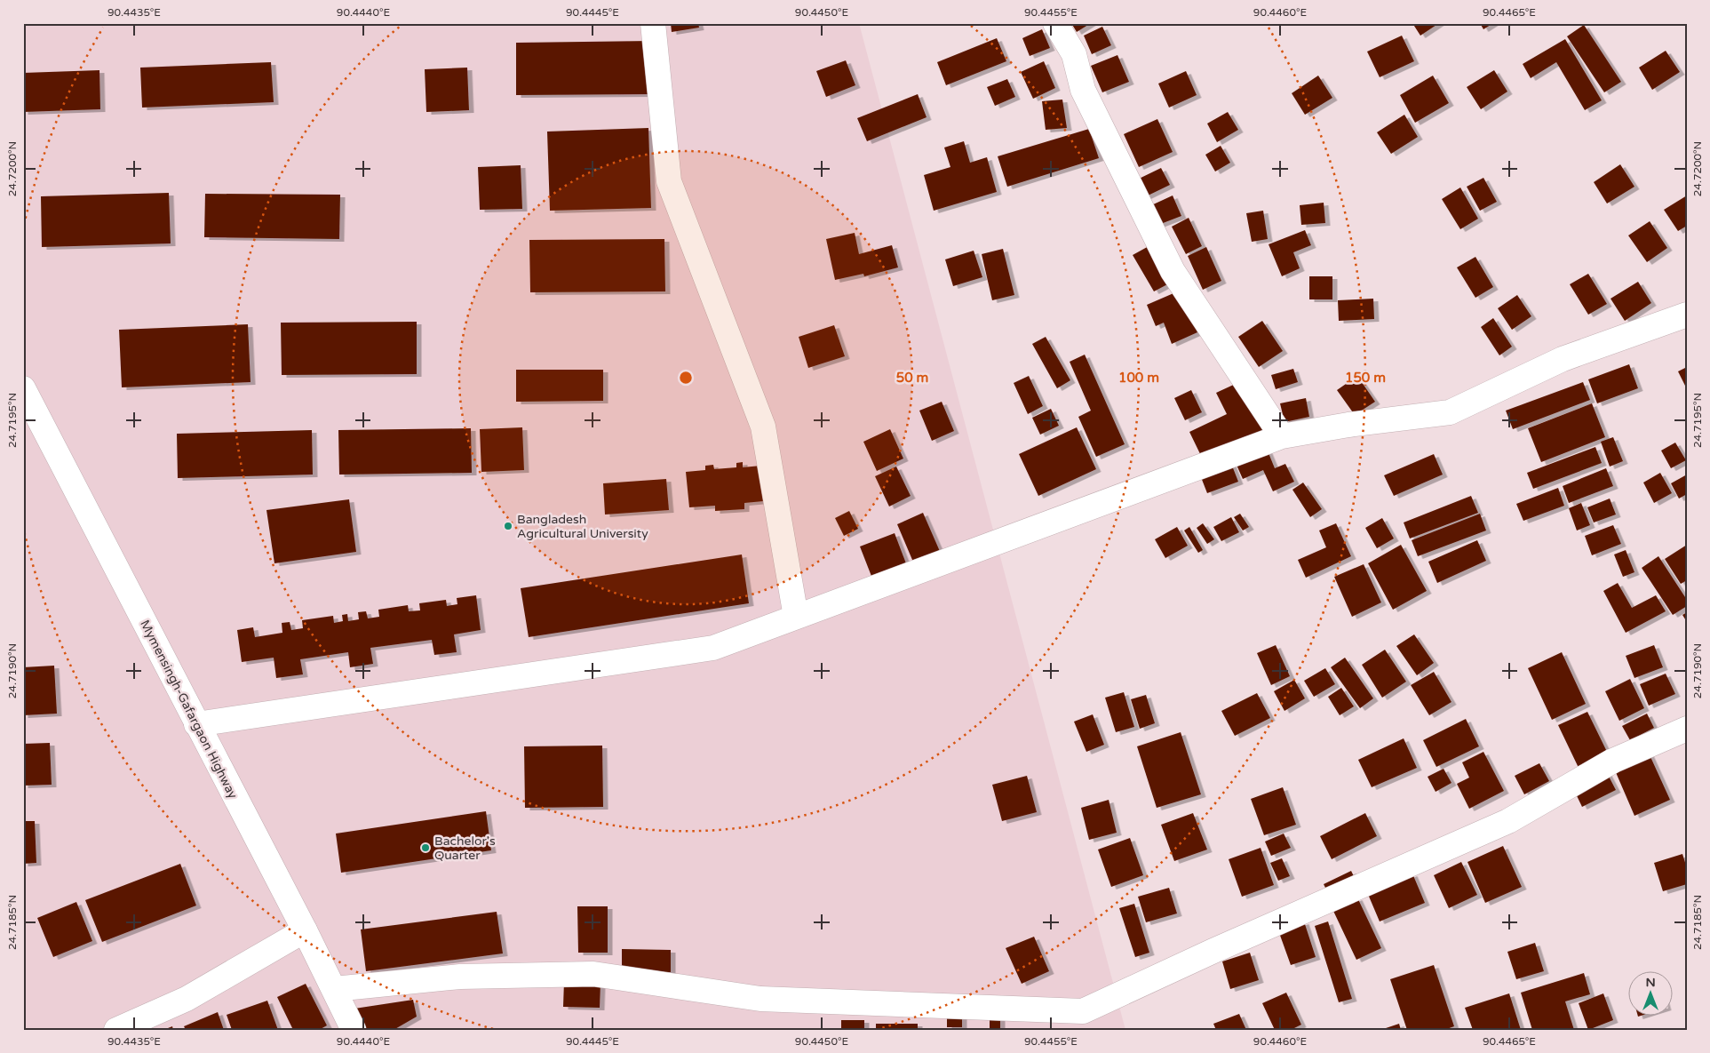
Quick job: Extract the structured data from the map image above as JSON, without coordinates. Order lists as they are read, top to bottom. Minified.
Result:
{"streets":{"street":["Mymensingh-Gafargaon Highway"]},"places":["Bangladesh Agricultural University","Bachelor's Quarter"],"north":"top","coordinates":["90.4435°E","90.4440°E","90.4445°E","90.4450°E","90.4455°E","90.4460°E","90.4465°E","24.7200°N","24.7195°N","24.7190°N","24.7185°N"],"rings":["50 m","100 m","150 m"]}
